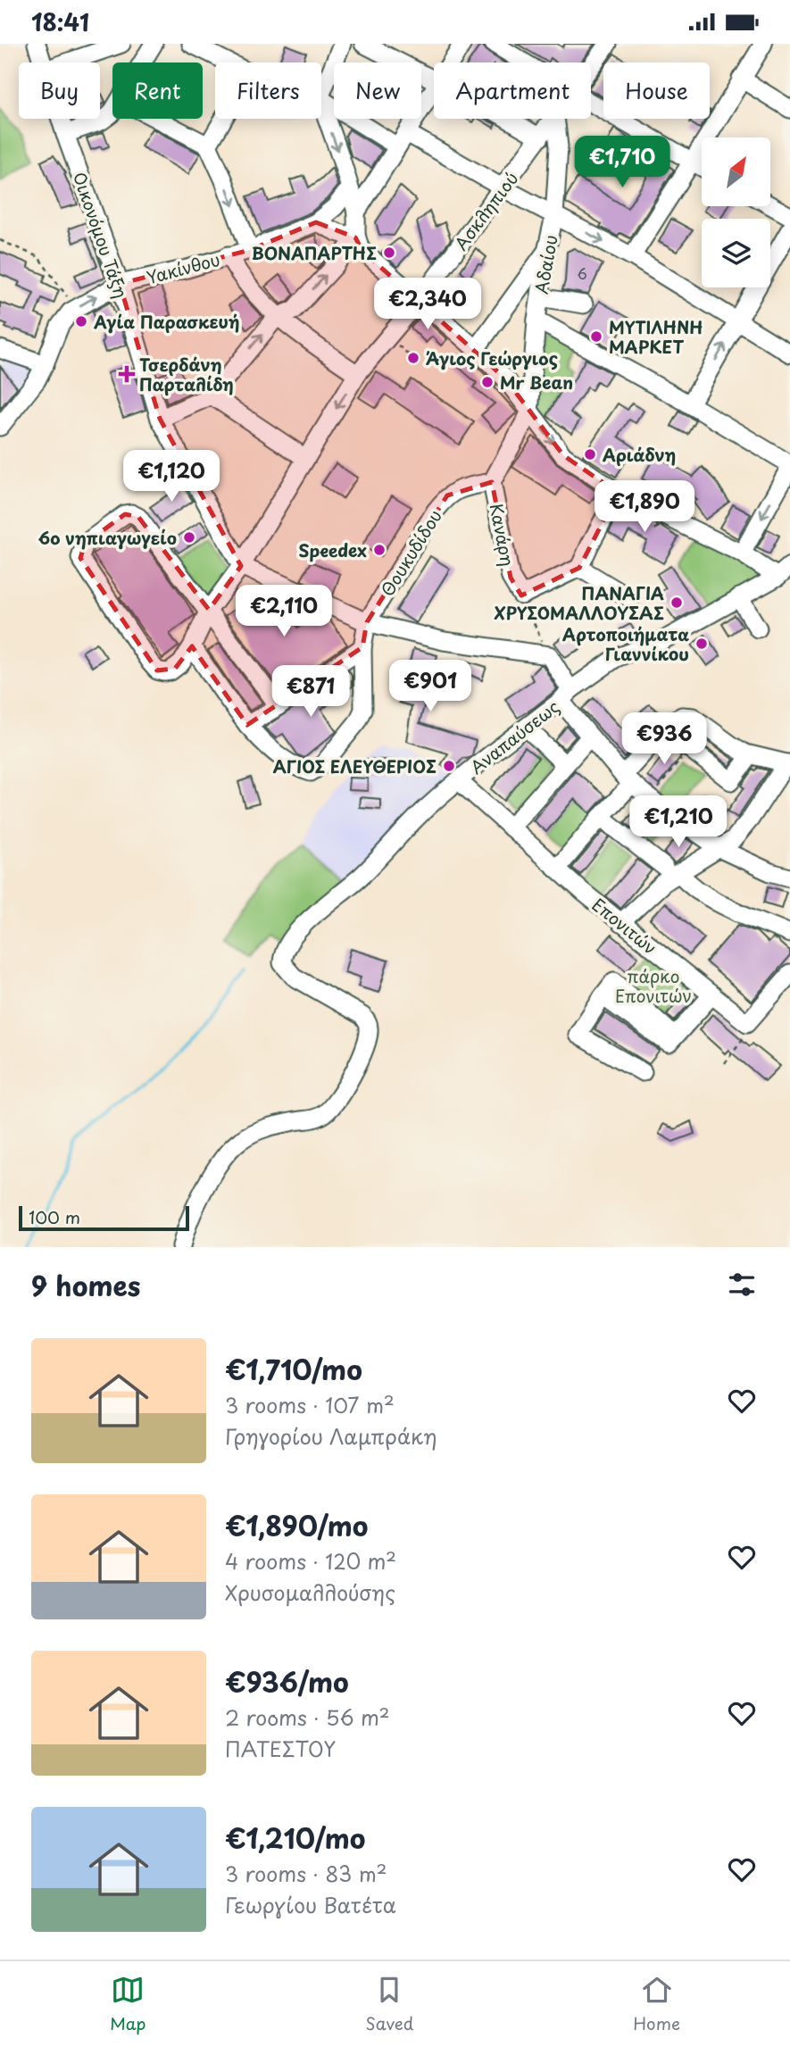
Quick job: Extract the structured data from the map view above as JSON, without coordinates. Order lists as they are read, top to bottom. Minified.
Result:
{"streets":{"street":["Ασκληπιού","Οικονόμου Τάξη","Αδαίου","Υακίνθου","Κανάρη","Θουκυδίδου","Αναπαύσεως","Επονιτών"]},"crossings":[["Ασκληπιού","Οικονόμου Τάξη"],["Οικονόμου Τάξη","Υακίνθου"],["Κανάρη","Θουκυδίδου"],["Αναπαύσεως","Επονιτών"]],"parks":["πάρκο Επονιτών"],"places":{"other":["ΒΟΝΑΠΑΡΤΗΣ","Αγία Παρασκευή","ΜΥΤΙΛΗΝΗ ΜΑΡΚΕΤ","Άγιος Γεώργιος","Mr Bean","Αριάδνη","6ο νηπιαγωγείο","Speedex","ΠΑΝΑΓΙΑ ΧΡΥΣΟΜΑΛΛΟΥΣΑΣ","Αρτοποιήματα Γιαννίκου","ΑΓΙΟΣ ΕΛΕΥΘΕΡΙΟΣ"],"health":["Τσερδάνη Παρταλίδη"]},"house_numbers":["6"],"scale_bar":"100 m","north":"top right","page":{"status":"18:41","chip":["Buy","Rent","Filters","New","Apartment","House"],"price":["€1,710","€2,340","€1,120","€1,890","€2,110","€901","€871","€936","€1,210"],"scale":"100 m","heading":"9 homes","list":[{"name":"€1,710/mo","note":"3 rooms · 107 m² · Γρηγορίου Λαμπράκη"},{"name":"€1,890/mo","note":"4 rooms · 120 m² · Χρυσομαλλούσης"},{"name":"€936/mo","note":"2 rooms · 56 m² · ΠΑΤΕΣΤΟΥ"},{"name":"€1,210/mo","note":"3 rooms · 83 m² · Γεωργίου Βατέτα"}],"tabs":["Map","Saved","Home"]}}
